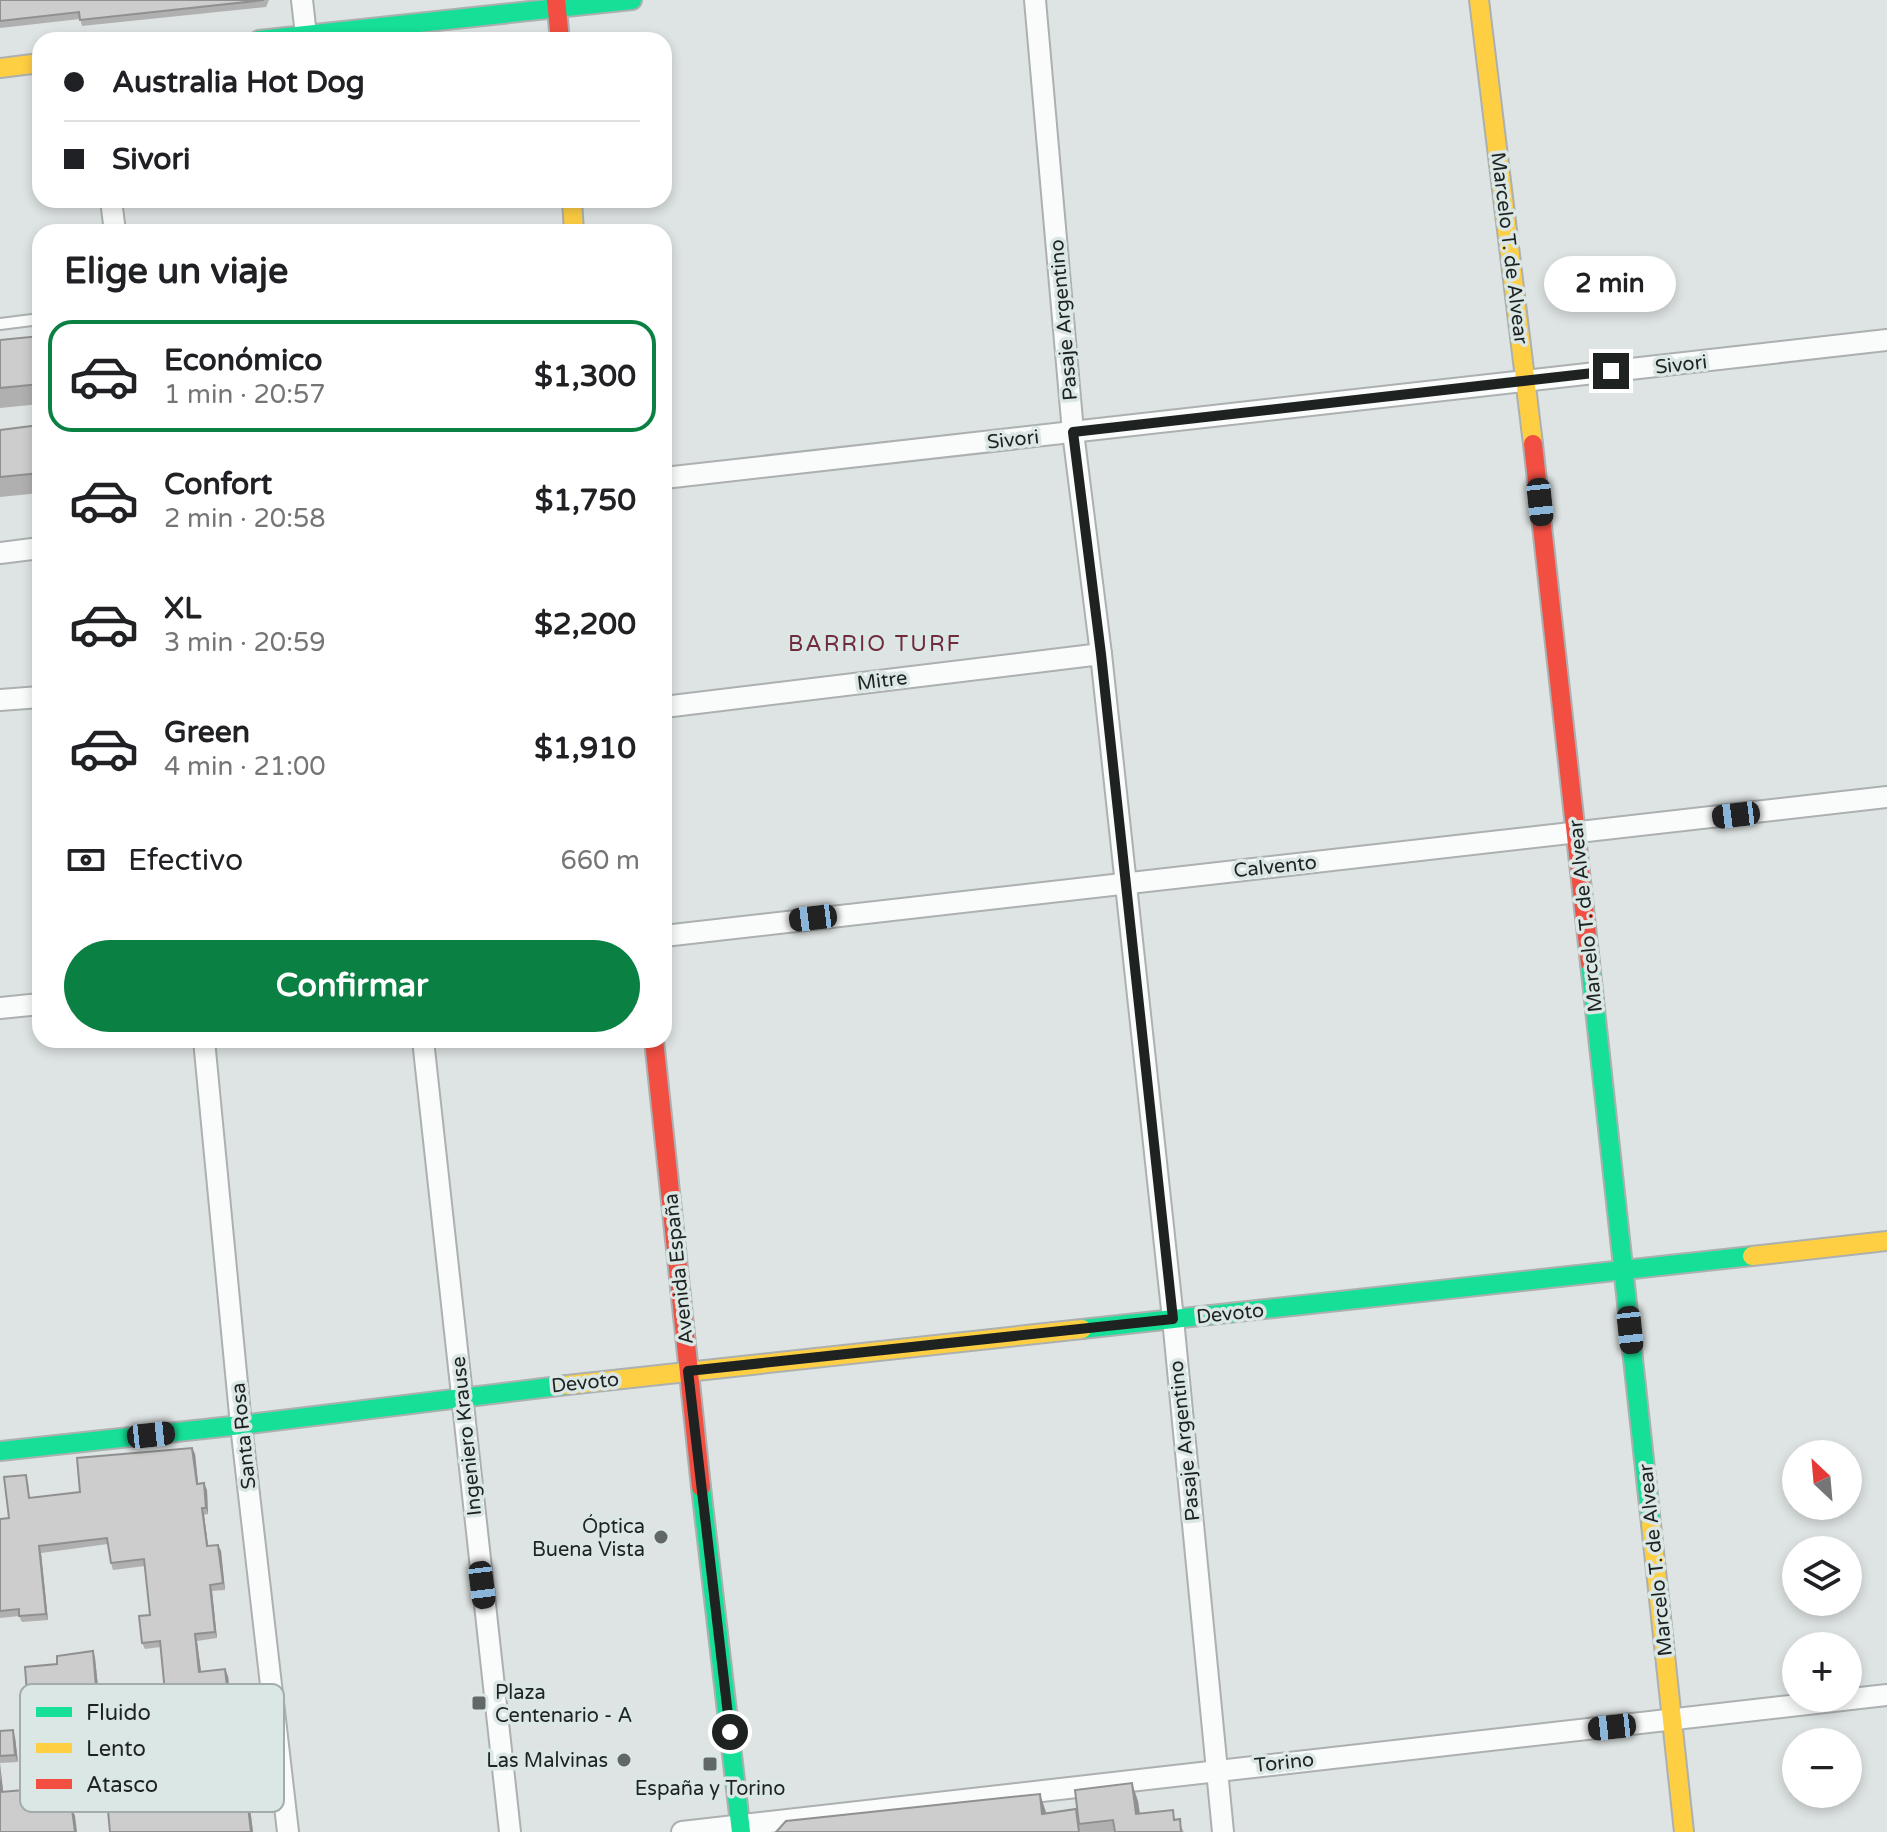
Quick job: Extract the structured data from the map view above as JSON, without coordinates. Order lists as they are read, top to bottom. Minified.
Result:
{"streets":{"street":["Marcelo T. de Alvear","Pasaje Argentino","Sivori","Mitre","Calvento","Avenida España","Devoto","Santa Rosa","Ingeniero Krause","Torino"]},"crossings":[["Marcelo T. de Alvear","Sivori"],["Marcelo T. de Alvear","Calvento"],["Marcelo T. de Alvear","Devoto"],["Marcelo T. de Alvear","Torino"],["Pasaje Argentino","Sivori"],["Pasaje Argentino","Mitre"],["Pasaje Argentino","Calvento"],["Pasaje Argentino","Devoto"],["Pasaje Argentino","Torino"],["Avenida España","Devoto"],["Avenida España","Torino"],["Devoto","Santa Rosa"],["Devoto","Ingeniero Krause"]],"districts":["BARRIO TURF"],"places":{"other":["Óptica Buena Vista","Las Malvinas"],"transit":["Plaza Centenario - A","España y Torino"]},"legend":["Fluido","Lento","Atasco"],"north":"top left","page":{"banner":["Australia Hot Dog","Sivori"],"heading":"Elige un viaje","bubble":"2 min","list":[{"name":"Económico","note":"1 min · 20:57","value":"$1,300"},{"name":"Confort","note":"2 min · 20:58","value":"$1,750"},{"name":"XL","note":"3 min · 20:59","value":"$2,200"},{"name":"Green","note":"4 min · 21:00","value":"$1,910"}],"pay":["Efectivo","660 m"],"buttons":"Confirmar","map_buttons":["+","−"]}}
